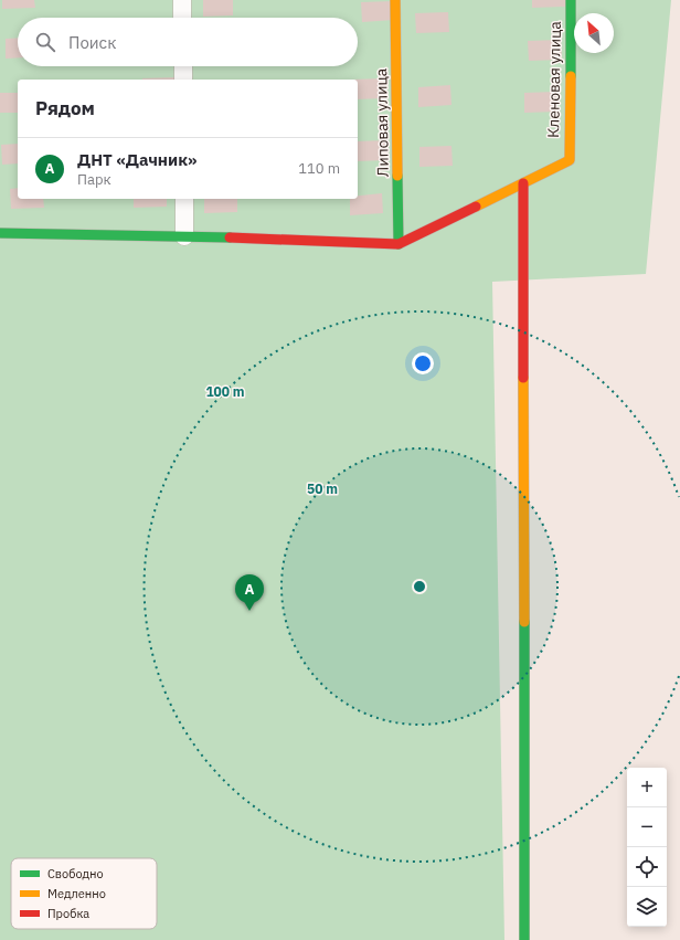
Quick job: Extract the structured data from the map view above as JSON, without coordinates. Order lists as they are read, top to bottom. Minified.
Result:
{"streets":{"street":["Кленовая улица","Липовая улица"]},"legend":["Свободно","Медленно","Пробка"],"north":"top left","page":{"search":"Поиск","heading":"Рядом","list":[{"mark":"A","name":"ДНТ «Дачник»","note":"Парк","value":"110 m"}],"pins":"A","map_buttons":["+","−"]},"rings":["100 m","50 m"]}
